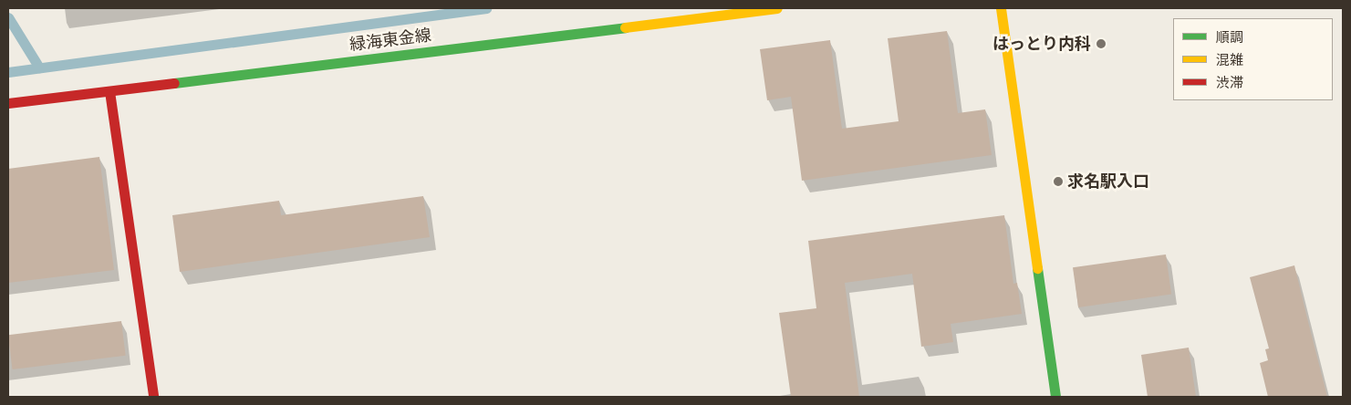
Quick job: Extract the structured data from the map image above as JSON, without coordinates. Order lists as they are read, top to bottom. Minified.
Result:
{"streets":{"main road":["緑海東金線"]},"places":["はっとり内科","求名駅入口"],"legend":["順調","混雑","渋滞"]}
